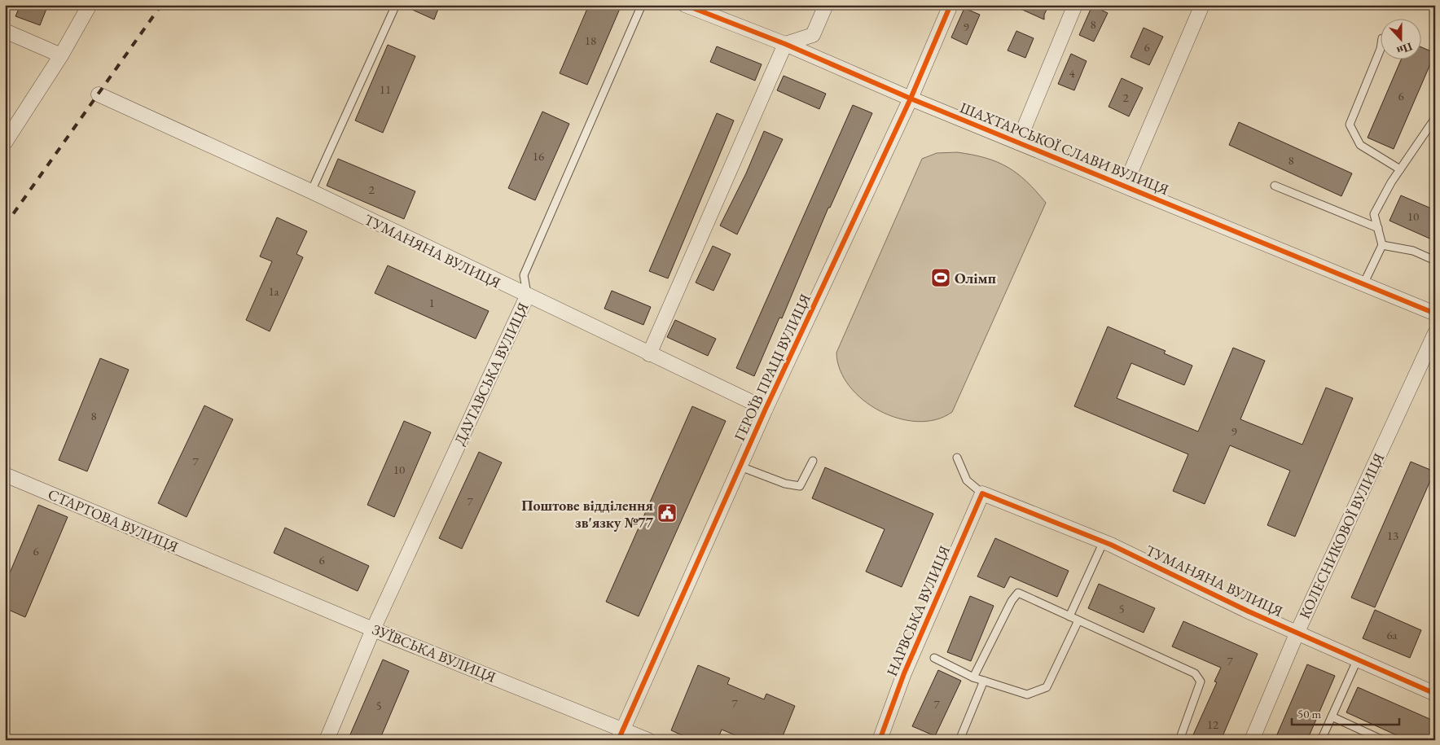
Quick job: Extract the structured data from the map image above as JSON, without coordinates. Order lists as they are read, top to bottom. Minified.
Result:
{"streets":{"street":["ШАХТАРСЬКОЇ СЛАВИ ВУЛИЦЯ","ТУМАНЯНА ВУЛИЦЯ","ГЕРОЇВ ПРАЦІ ВУЛИЦЯ","ДАУГАВСЬКА ВУЛИЦЯ","СТАРТОВА ВУЛИЦЯ","КОЛЕСНИКОВОЇ ВУЛИЦЯ","НАРВСЬКА ВУЛИЦЯ","ЗУЇВСЬКА ВУЛИЦЯ"]},"crossings":[["ШАХТАРСЬКОЇ СЛАВИ ВУЛИЦЯ","ГЕРОЇВ ПРАЦІ ВУЛИЦЯ"],["ТУМАНЯНА ВУЛИЦЯ","ГЕРОЇВ ПРАЦІ ВУЛИЦЯ"],["ТУМАНЯНА ВУЛИЦЯ","ДАУГАВСЬКА ВУЛИЦЯ"],["ТУМАНЯНА ВУЛИЦЯ","КОЛЕСНИКОВОЇ ВУЛИЦЯ"],["ТУМАНЯНА ВУЛИЦЯ","НАРВСЬКА ВУЛИЦЯ"],["ГЕРОЇВ ПРАЦІ ВУЛИЦЯ","ЗУЇВСЬКА ВУЛИЦЯ"],["ДАУГАВСЬКА ВУЛИЦЯ","ЗУЇВСЬКА ВУЛИЦЯ"],["СТАРТОВА ВУЛИЦЯ","ЗУЇВСЬКА ВУЛИЦЯ"]],"places":{"sports":["Олімп"],"public building":["Поштове відділення зв'язку №77"]},"house_numbers":["8","9","18","6","4","11","6","2","16","8","2","10","1а","1","8","9","7","10","7","13","6","6","5","6а","7","7","7","5","12"],"scale_bar":"50 m","north":"bottom"}
